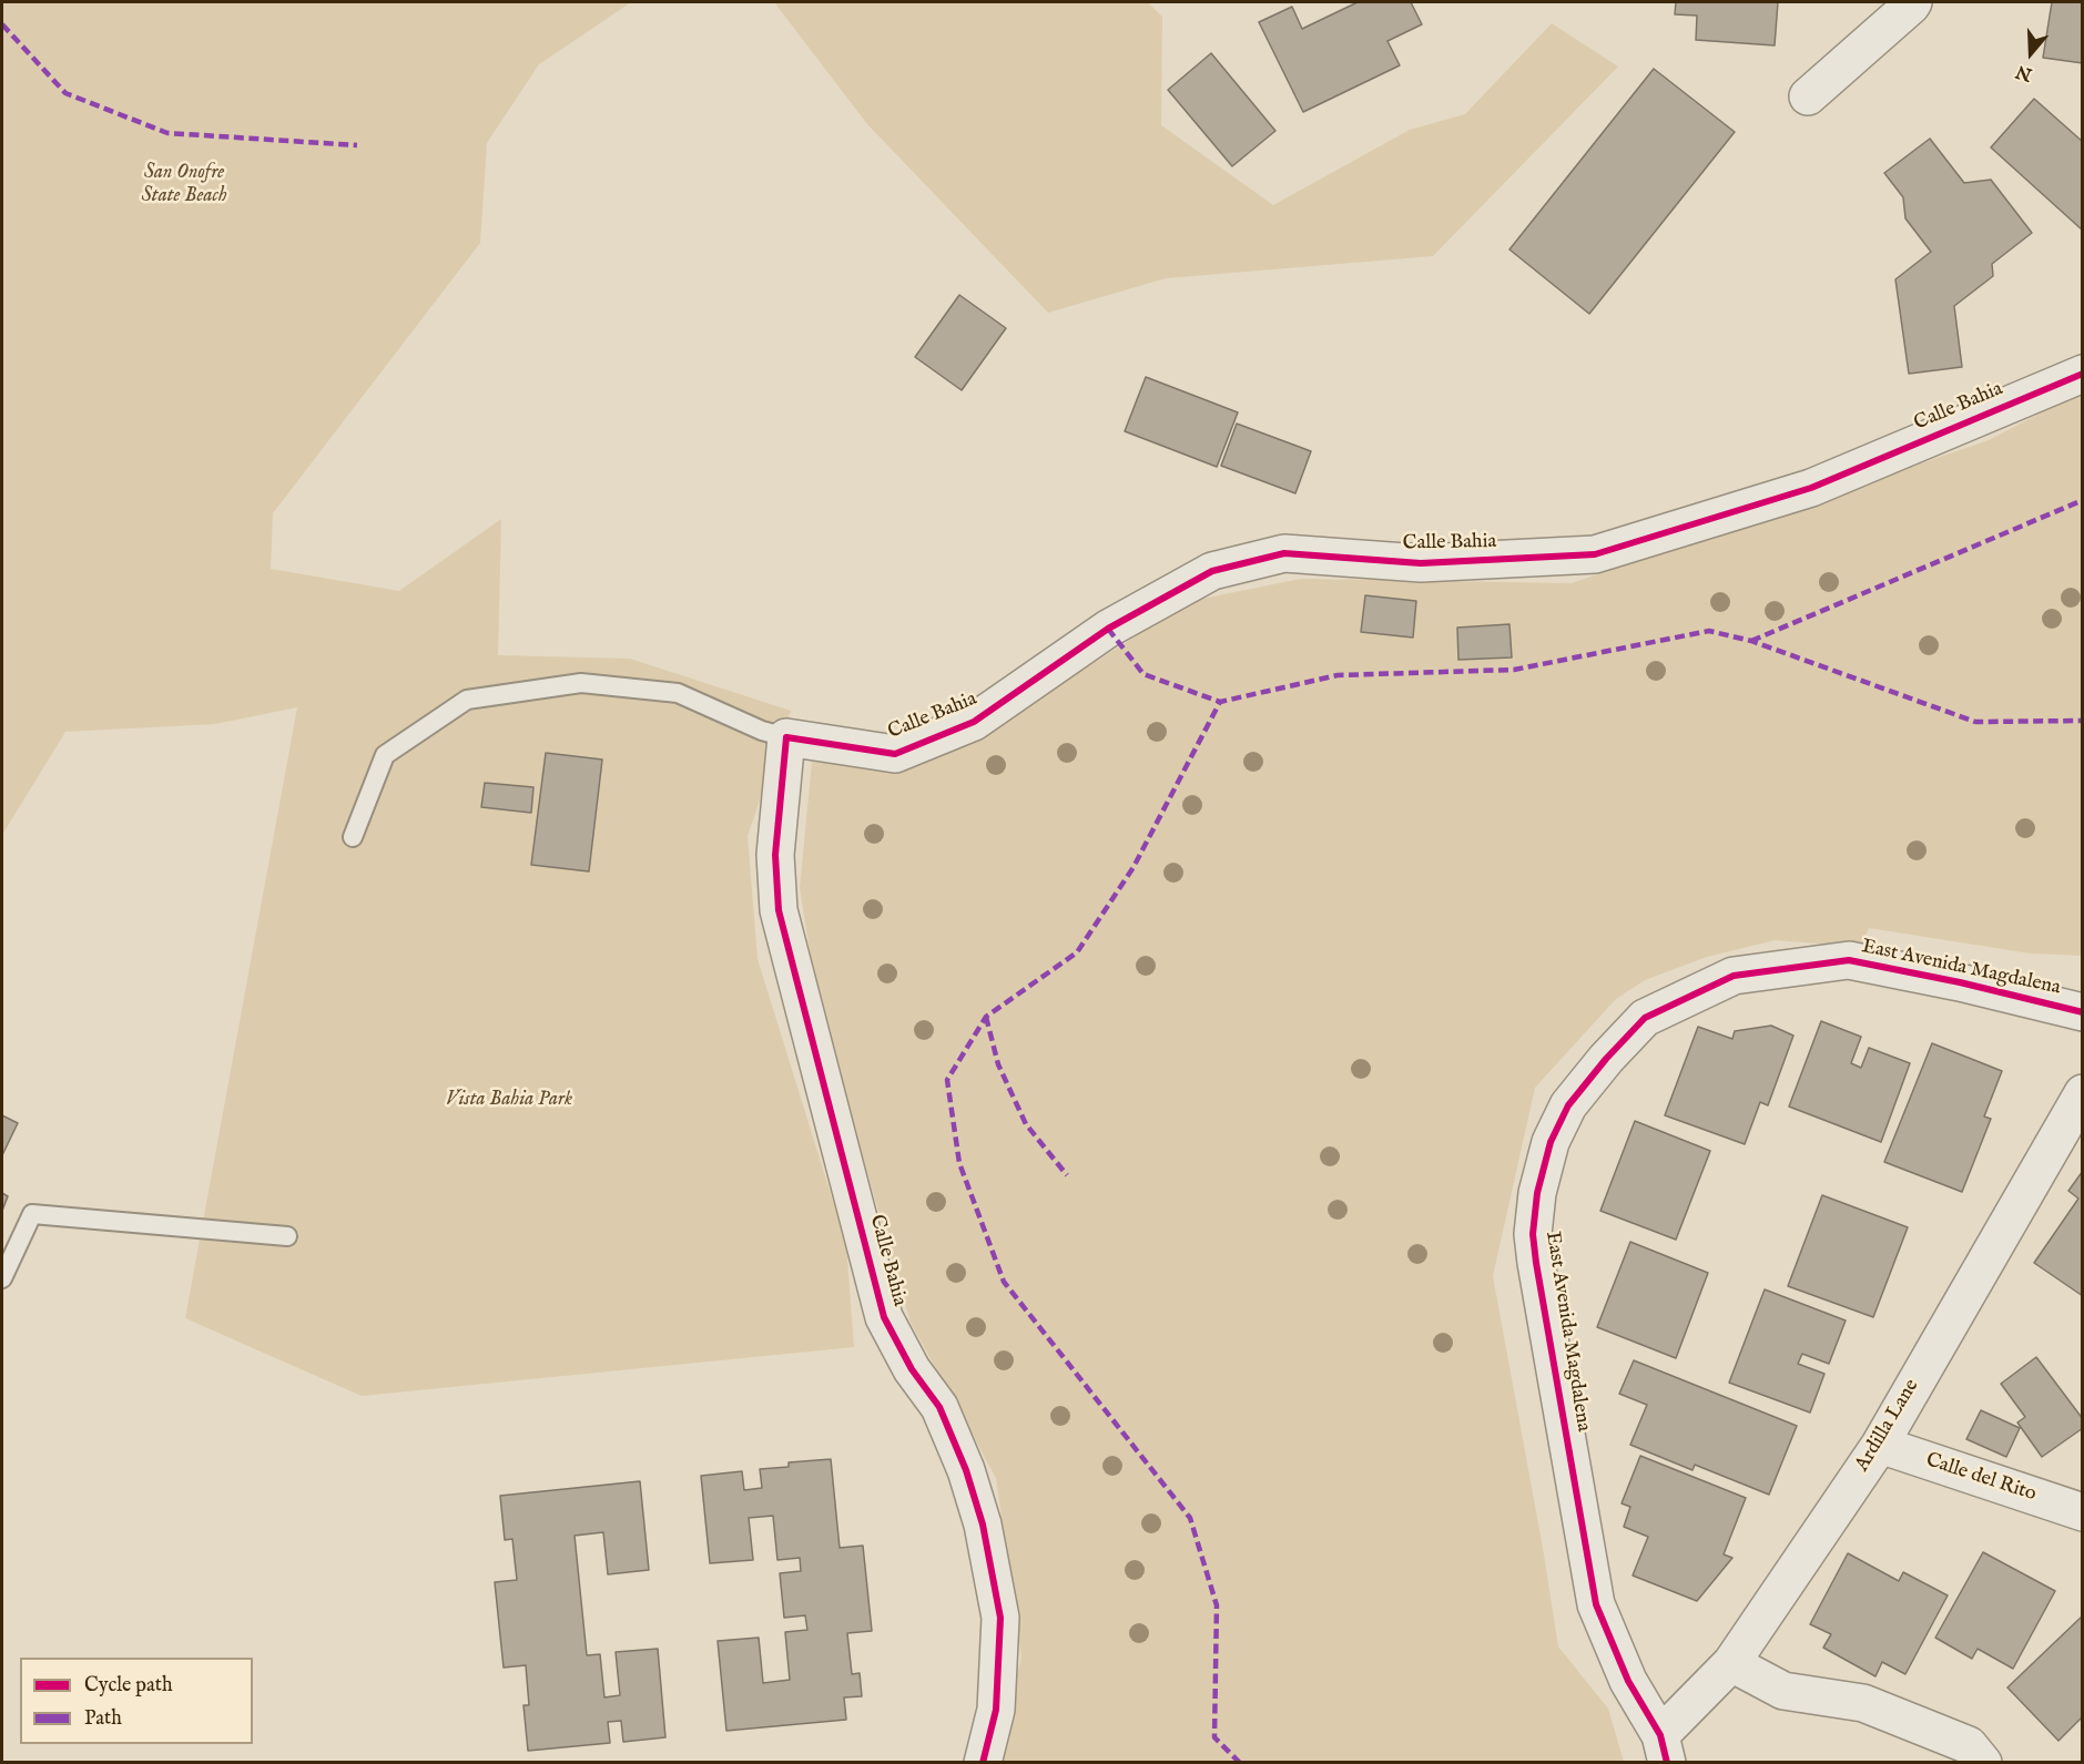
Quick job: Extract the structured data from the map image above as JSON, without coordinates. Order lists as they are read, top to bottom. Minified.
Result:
{"streets":{"street":["Calle Bahia","East Avenida Magdalena","Ardilla Lane","Calle del Rito"]},"crossings":[["East Avenida Magdalena","Ardilla Lane"],["Ardilla Lane","Calle del Rito"]],"parks":["San Onofre State Beach","Vista Bahia Park"],"legend":["Cycle path","Path"],"north":"bottom"}
